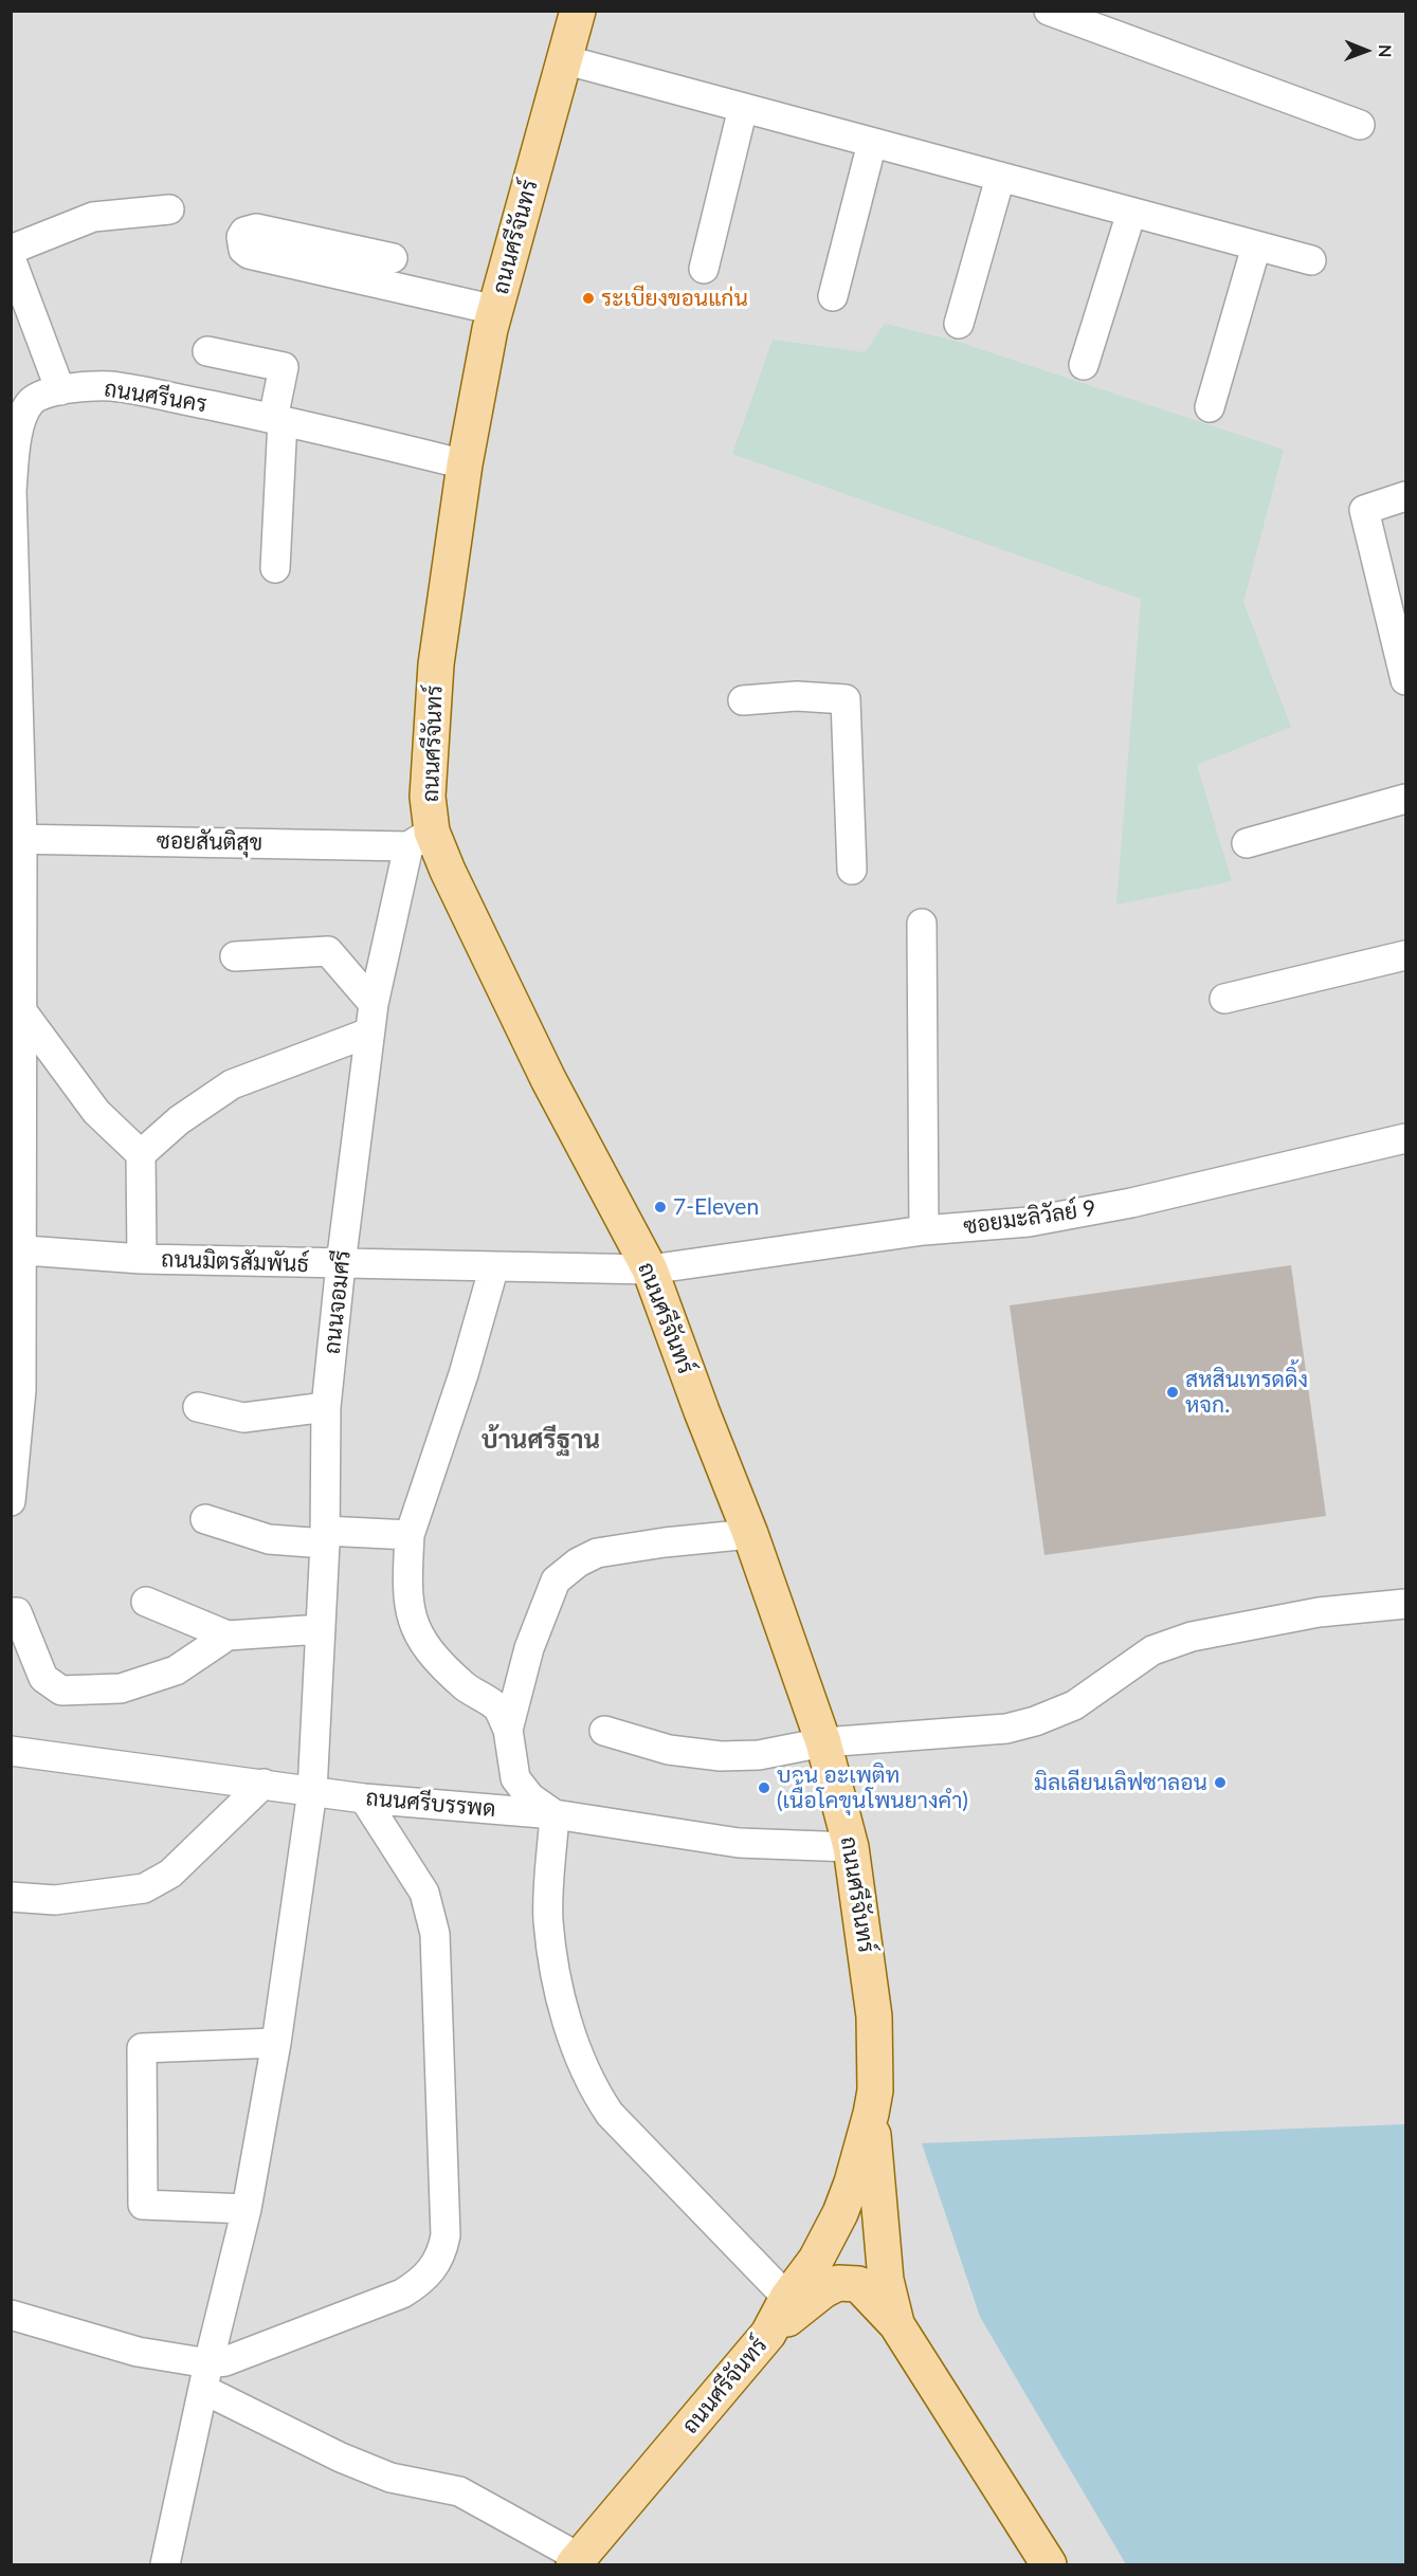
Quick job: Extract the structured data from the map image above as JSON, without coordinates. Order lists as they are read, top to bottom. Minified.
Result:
{"streets":{"main road":["ถนนศรีจันทร์"],"street":["ถนนศรีนคร","ซอยสันติสุข","ซอยมะลิวัลย์ 9","ถนนมิตรสัมพันธ์","ถนนจอมศรี","ถนนศรีบรรพด"]},"crossings":[["ถนนศรีจันทร์","ถนนศรีนคร"],["ถนนศรีจันทร์","ซอยสันติสุข"],["ถนนศรีจันทร์","ซอยมะลิวัลย์ 9"],["ถนนศรีจันทร์","ถนนมิตรสัมพันธ์"],["ถนนศรีจันทร์","ถนนจอมศรี"],["ถนนศรีจันทร์","ถนนศรีบรรพด"],["ถนนศรีนคร","ซอยสันติสุข"],["ถนนศรีนคร","ถนนมิตรสัมพันธ์"],["ซอยสันติสุข","ถนนจอมศรี"],["ซอยมะลิวัลย์ 9","ถนนมิตรสัมพันธ์"],["ถนนมิตรสัมพันธ์","ถนนจอมศรี"],["ถนนจอมศรี","ถนนศรีบรรพด"]],"districts":["บ้านศรีฐาน"],"places":["ระเบียงขอนแก่น","7-Eleven","สหสินเทรดดิ้ง หจก.","มิลเลียนเลิฟซาลอน","บอน อะเพติท (เนื้อโคขุนโพนยางคำ)"],"north":"right"}
